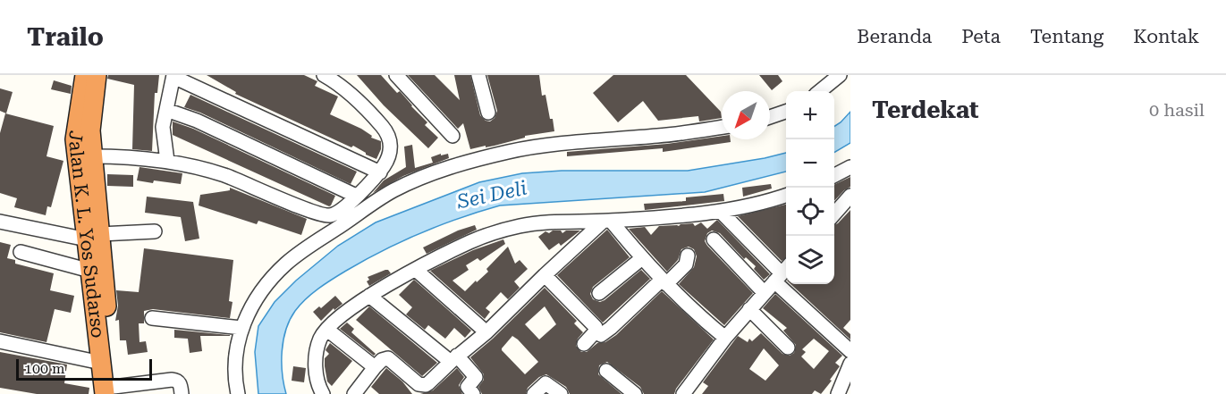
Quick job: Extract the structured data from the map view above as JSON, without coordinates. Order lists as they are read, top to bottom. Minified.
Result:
{"streets":{"highway":["Jalan K. L. Yos Sudarso"]},"water":["Sei Deli"],"scale_bar":"100 m","north":"bottom left","page":{"header":"Trailo","nav":["Beranda","Peta","Tentang","Kontak"],"heading":["Terdekat","0 hasil"],"map_buttons":["+","−"],"scale":"100 m"}}
